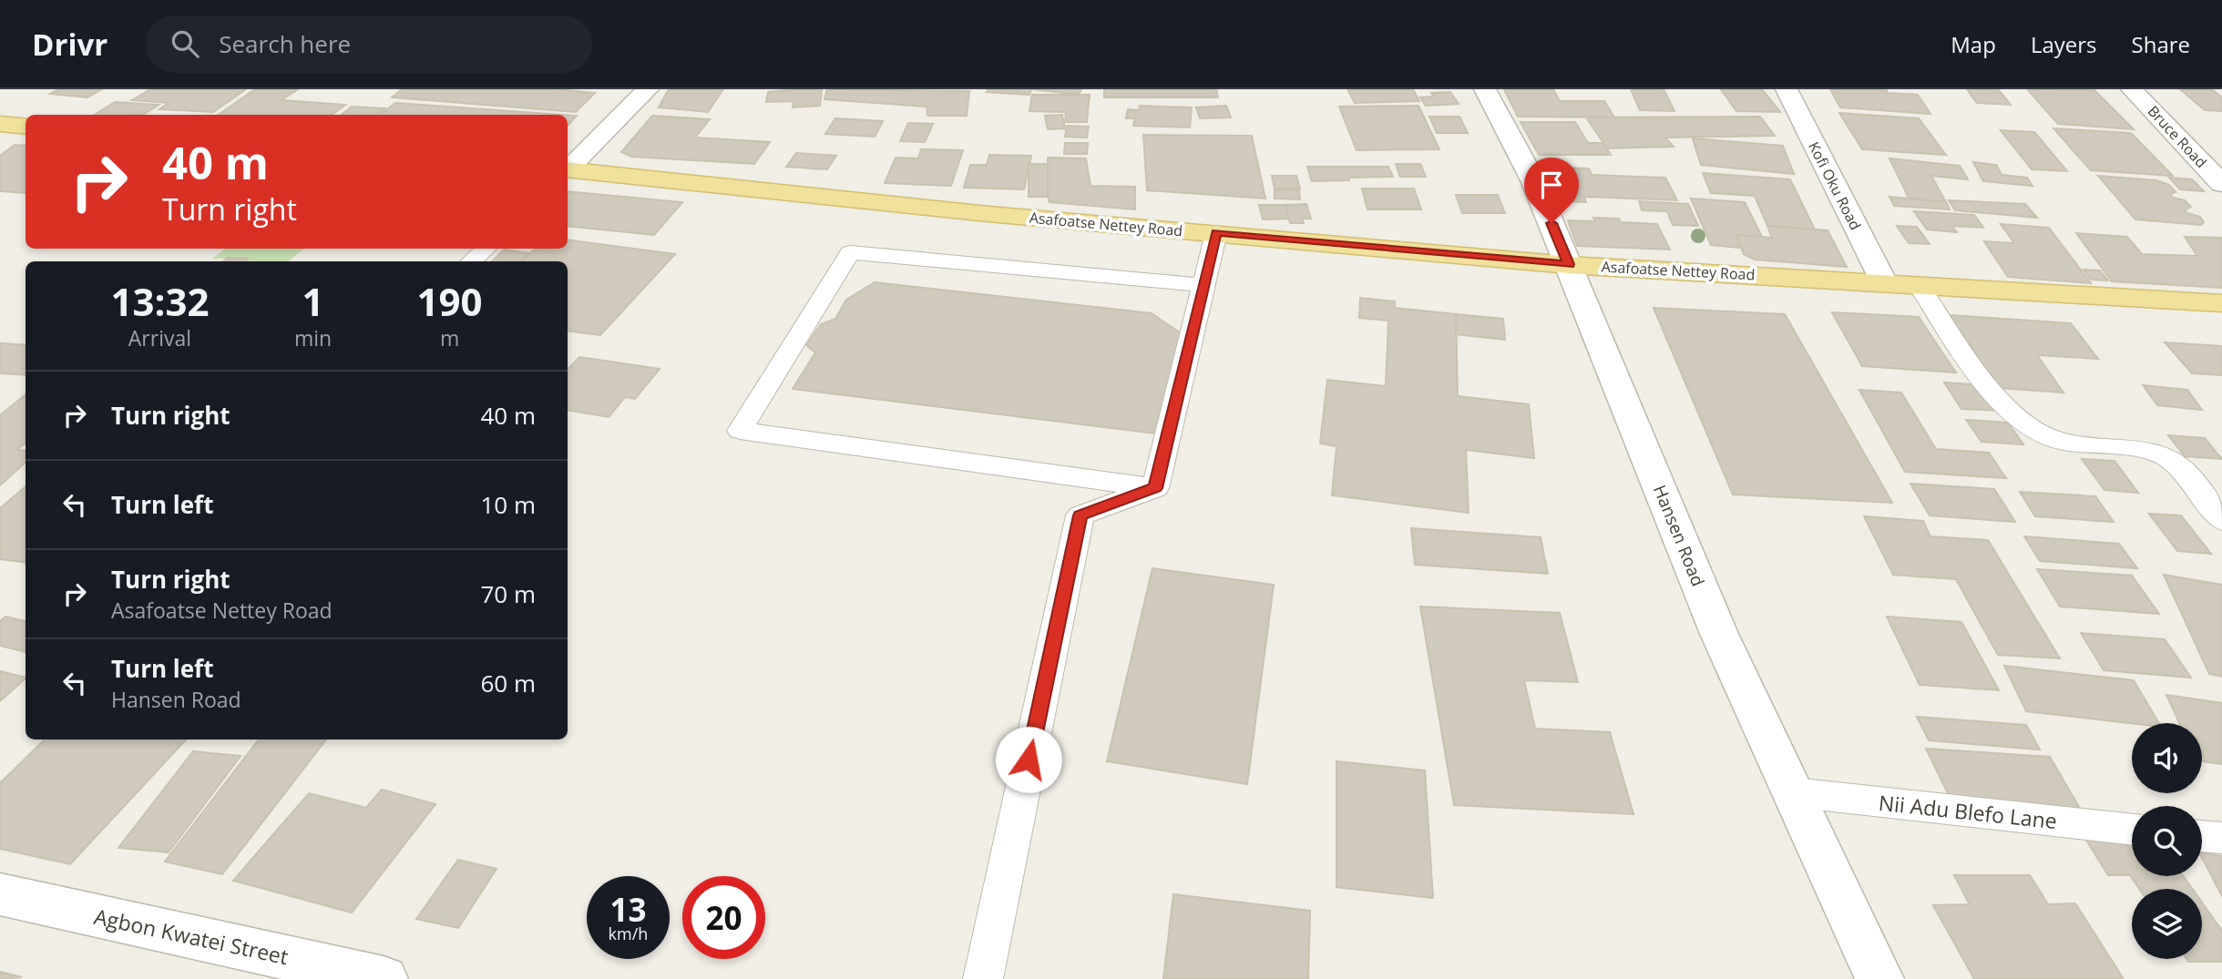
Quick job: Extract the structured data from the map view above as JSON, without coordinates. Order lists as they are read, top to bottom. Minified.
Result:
{"streets":{"main road":["Asafoatse Nettey Road"],"street":["Bruce Road","Kofi Oku Road","Hansen Road","Agbon Kwatei Street"],"lane":["Nii Adu Blefo Lane"]},"crossings":[["Kofi Oku Road","Asafoatse Nettey Road"],["Asafoatse Nettey Road","Hansen Road"],["Hansen Road","Nii Adu Blefo Lane"]],"page":{"header":"Drivr","search":"Search here","nav":["Map","Layers","Share"],"turn":["40 m","Turn right"],"eta":["13:32","Arrival","1","min","190","m"],"list":[{"name":"Turn right","value":"40 m"},{"name":"Turn left","value":"10 m"},{"name":"Turn right","note":"Asafoatse Nettey Road","value":"70 m"},{"name":"Turn left","note":"Hansen Road","value":"60 m"}],"speed":"13 km/h","limit":"20"}}
